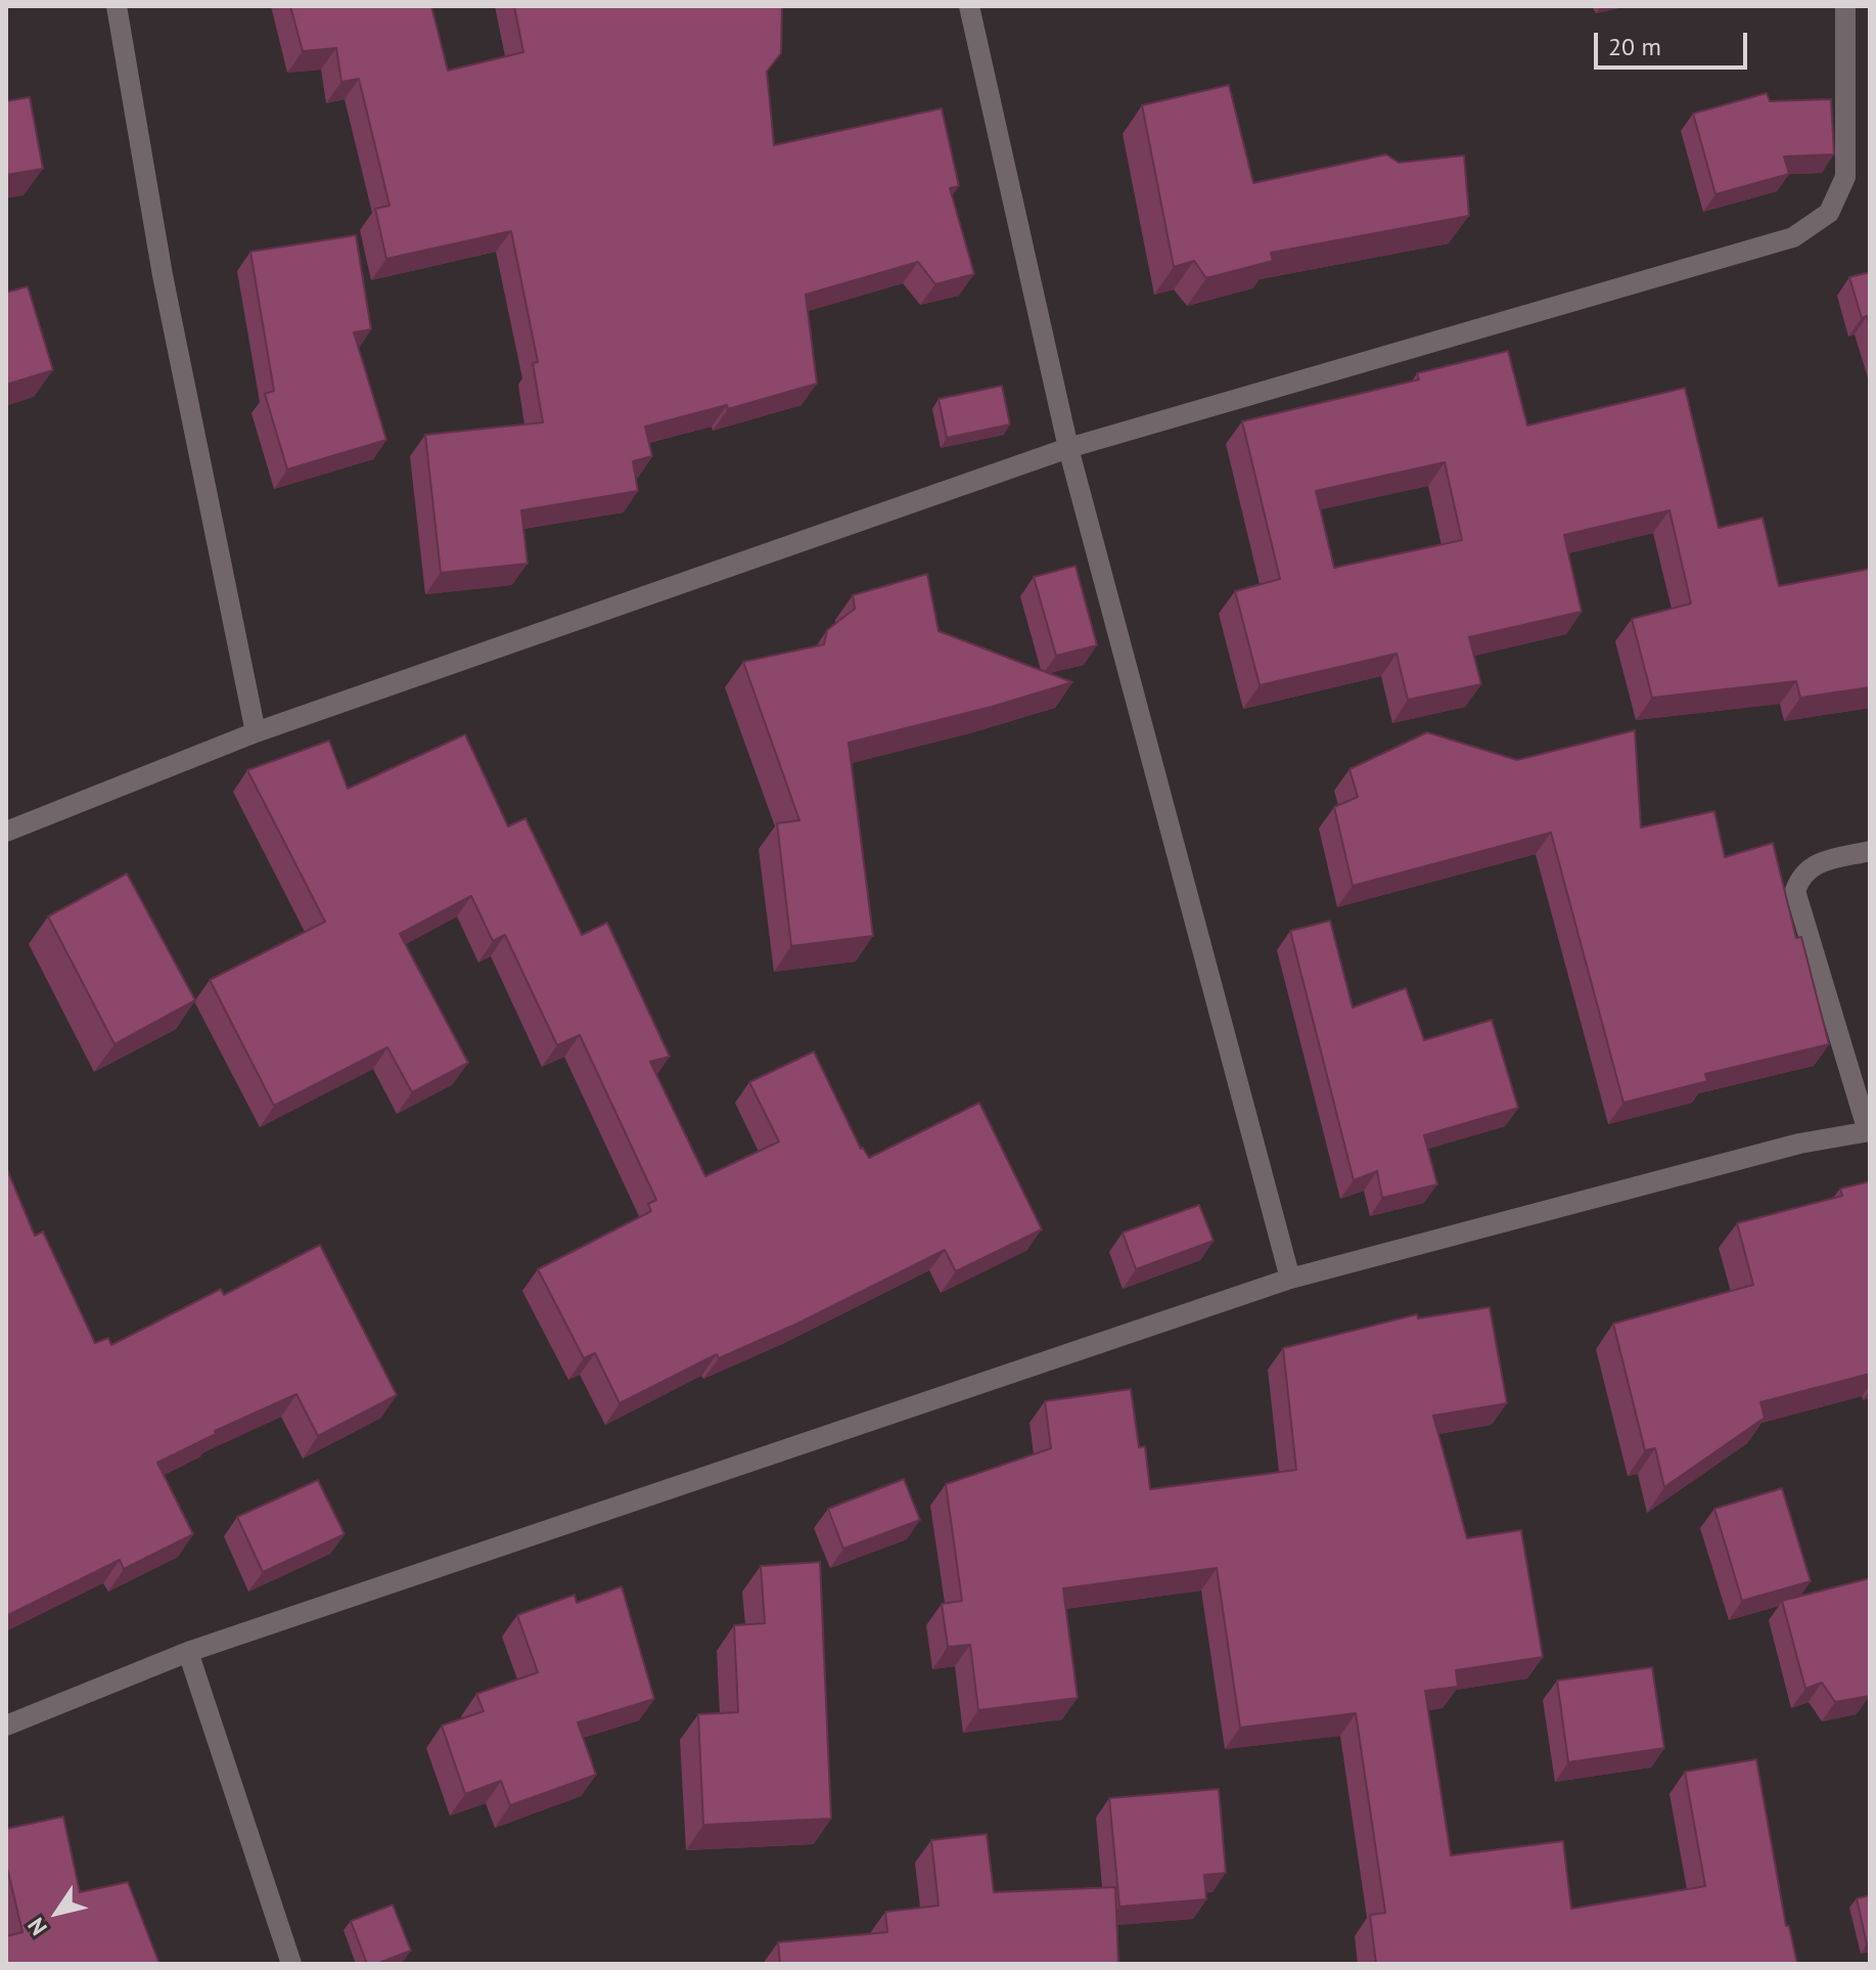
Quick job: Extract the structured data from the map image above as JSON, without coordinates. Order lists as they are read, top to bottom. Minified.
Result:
{"scale_bar":"20 m","north":"bottom left"}
